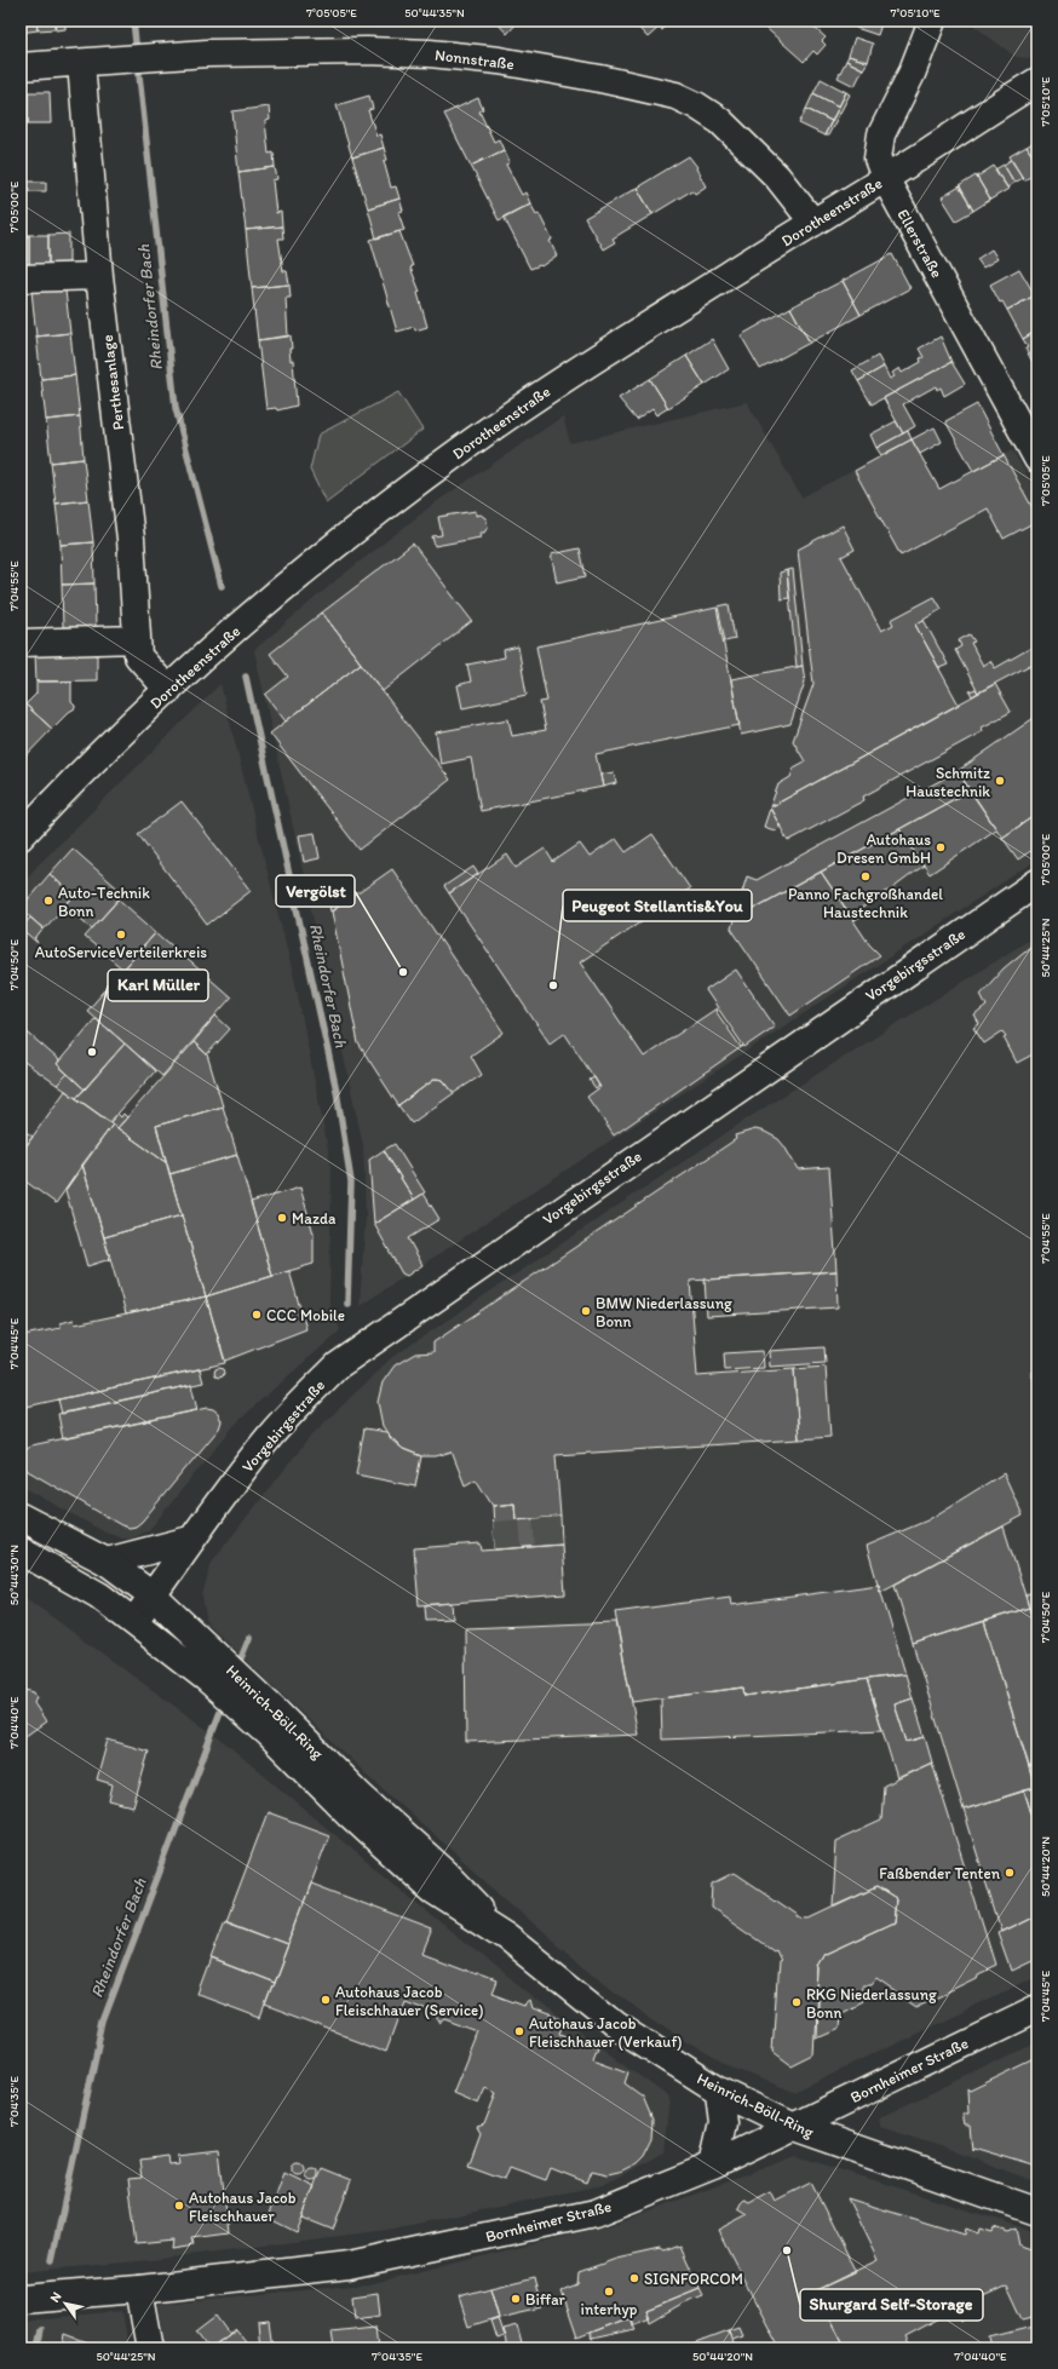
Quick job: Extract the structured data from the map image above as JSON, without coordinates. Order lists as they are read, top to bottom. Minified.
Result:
{"streets":{"street":["Nonnstraße","Dorotheenstraße","Ellerstraße","Perthesanlage","Vorgebirgsstraße","Heinrich-Böll-Ring","Bornheimer Straße"]},"crossings":[["Nonnstraße","Dorotheenstraße"],["Nonnstraße","Perthesanlage"],["Dorotheenstraße","Ellerstraße"],["Dorotheenstraße","Perthesanlage"],["Vorgebirgsstraße","Heinrich-Böll-Ring"],["Heinrich-Böll-Ring","Bornheimer Straße"]],"water":["Rheindorfer Bach"],"places":["Schmitz Haustechnik","Autohaus Dresen GmbH","Panno Fachgroßhandel Haustechnik","Auto-Technik Bonn","AutoServiceVerteilerkreis","Vergölst","Peugeot Stellantis&You","Karl Müller","Mazda","BMW Niederlassung Bonn","CCC Mobile","Faßbender Tenten","Autohaus Jacob Fleischhauer (Service)","RKG Niederlassung Bonn","Autohaus Jacob Fleischhauer (Verkauf)","Autohaus Jacob Fleischhauer","Shurgard Self-Storage","SIGNFORCOM","interhyp","Biffar"],"north":"top left","coordinates":["7°05'05\"E","50°44'35\"N","7°05'10\"E","7°05'00\"E","7°04'55\"E","50°44'25\"N","7°04'50\"E","7°04'45\"E","50°44'30\"N","7°04'40\"E","50°44'20\"N","7°04'35\"E"]}
